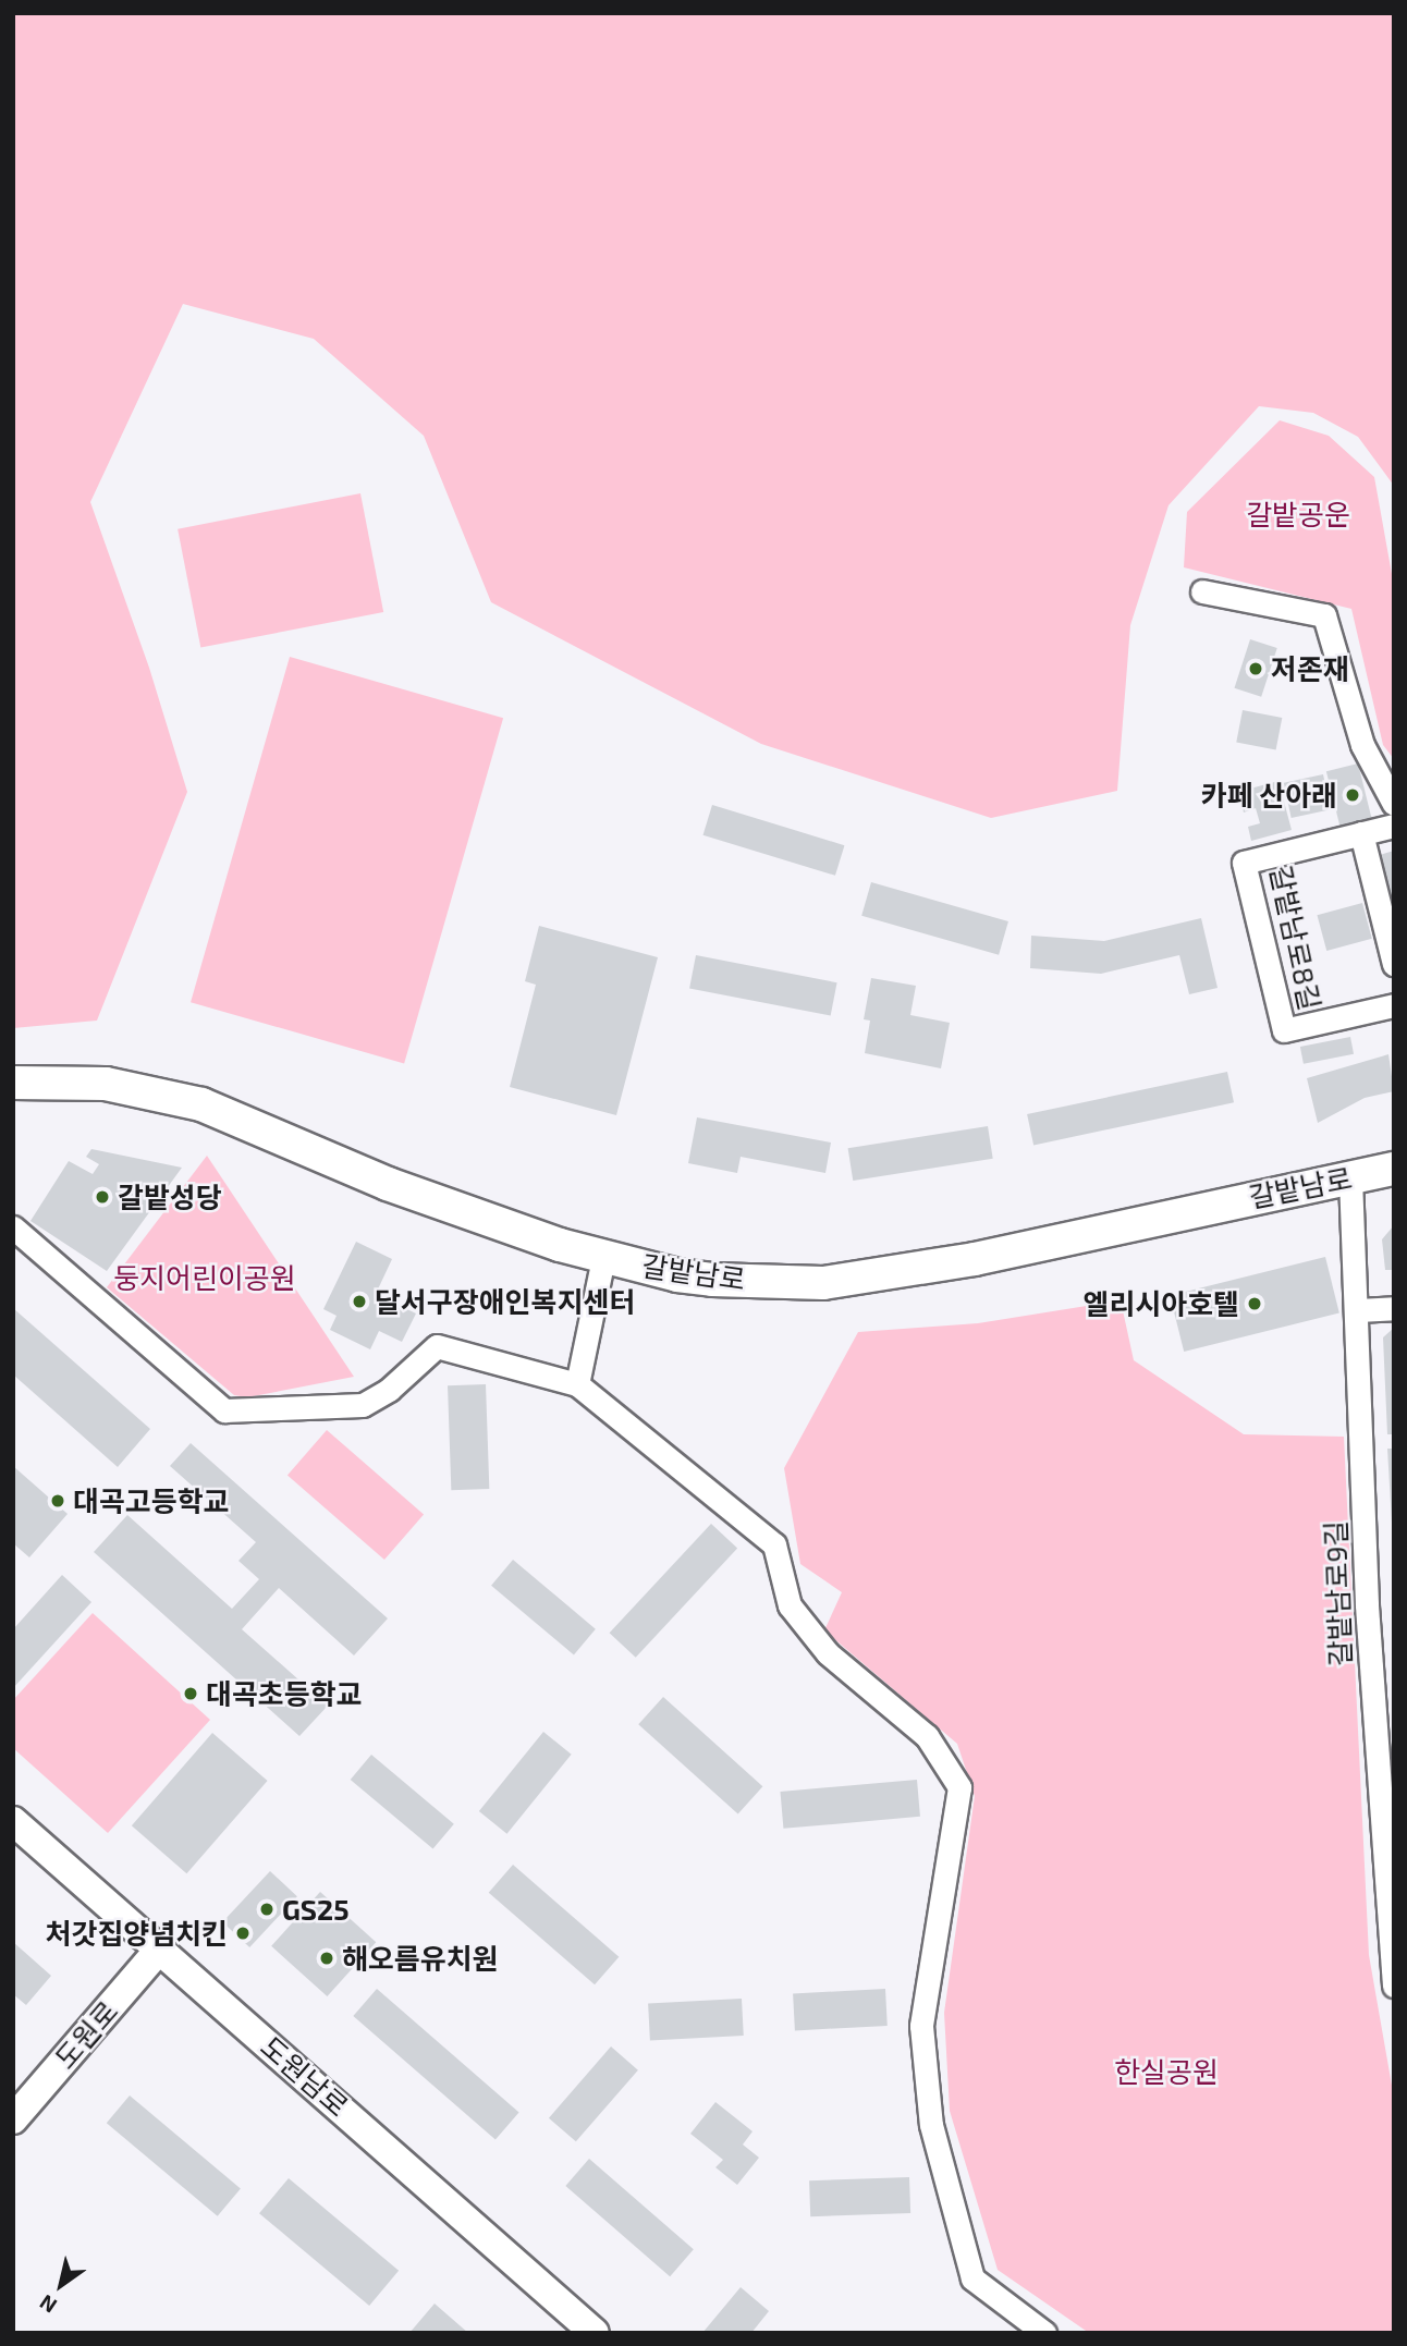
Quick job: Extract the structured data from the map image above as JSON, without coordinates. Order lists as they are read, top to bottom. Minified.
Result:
{"streets":{"main road":["갈밭남로"],"street":["갈밭남로8길","갈밭남로9길","도원로","도원남로"]},"crossings":[["갈밭남로","갈밭남로9길"],["도원로","도원남로"]],"parks":["갈밭공운","둥지어린이공원","한실공원"],"places":["저존재","카페 산아래","갈밭성당","달서구장애인복지센터","엘리시아호텔","대곡고등학교","대곡초등학교","GS25","처갓집양념치킨","해오름유치원"],"north":"bottom left"}
